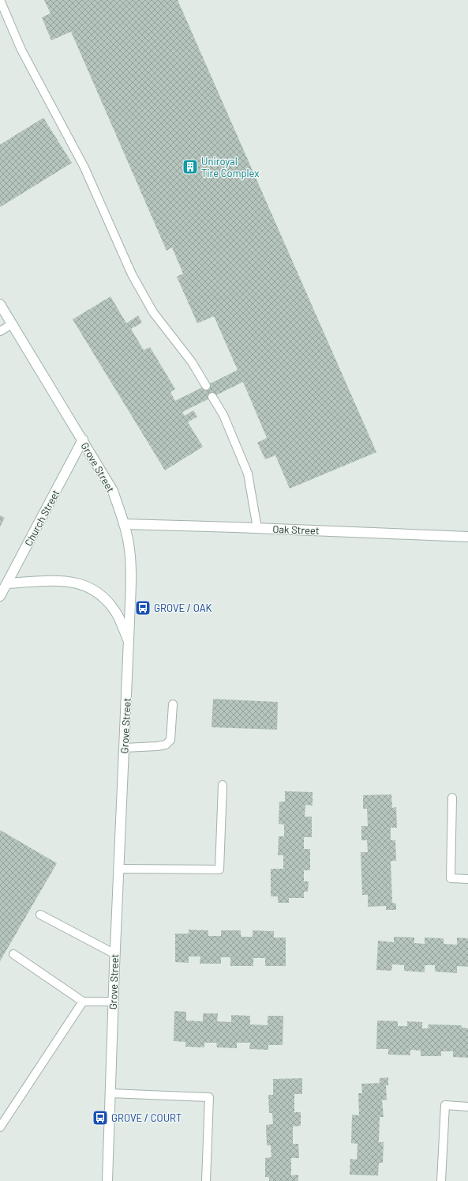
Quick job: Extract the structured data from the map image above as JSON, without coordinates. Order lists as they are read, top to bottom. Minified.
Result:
{"streets":{"main road":["Grove Street","Church Street","Oak Street"]},"crossings":[["Grove Street","Church Street"],["Grove Street","Oak Street"]],"places":{"building":["Uniroyal Tire Complex"],"bus stop":["GROVE / OAK","GROVE / COURT"]}}
